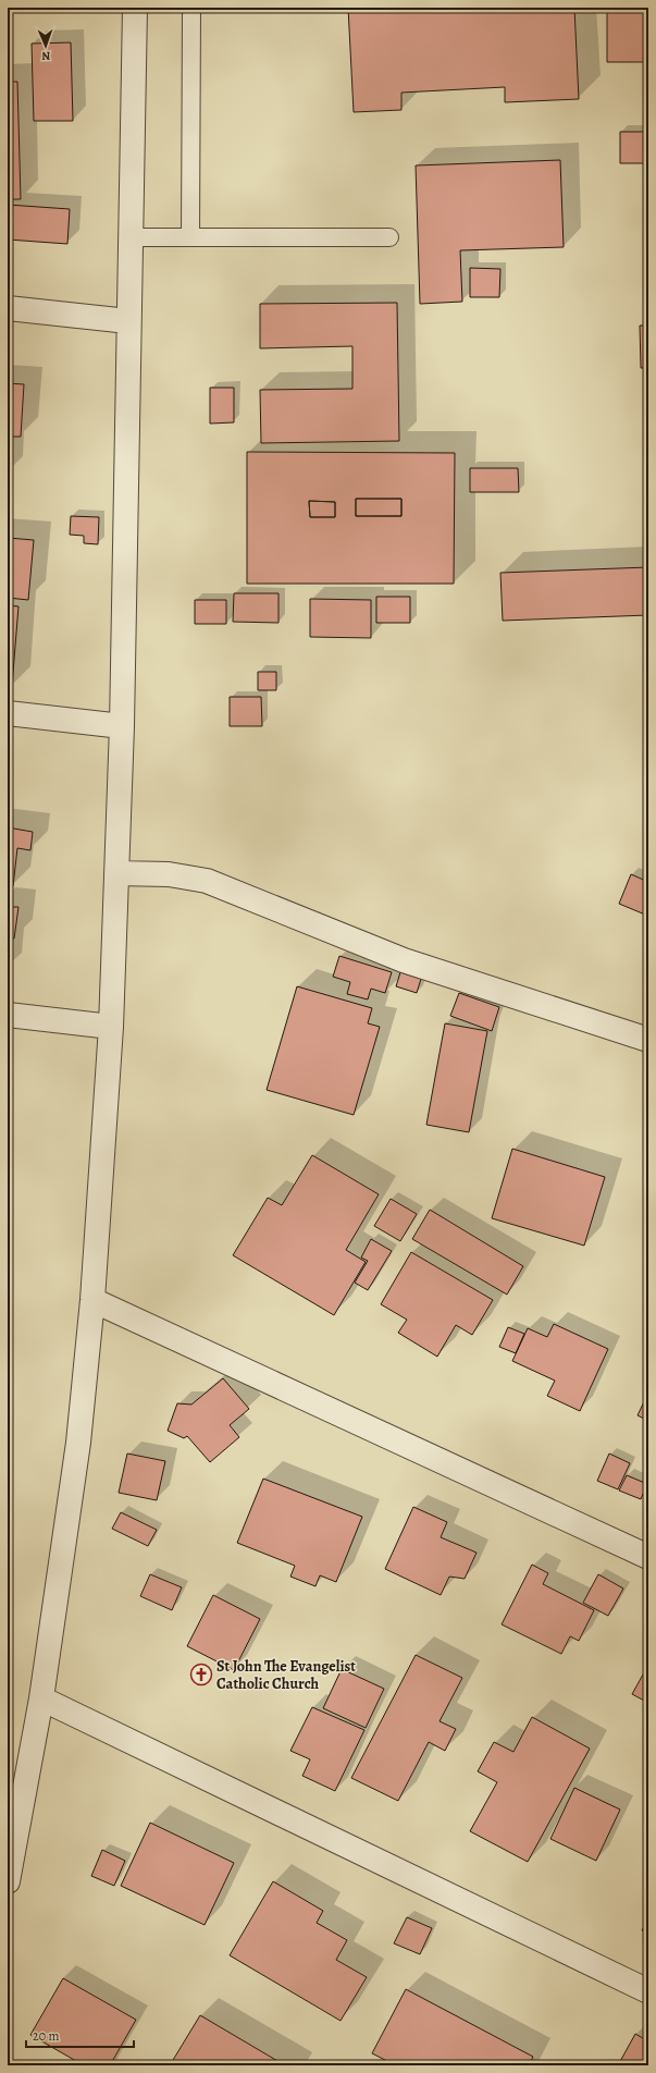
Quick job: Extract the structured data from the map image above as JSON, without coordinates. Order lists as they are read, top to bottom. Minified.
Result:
{"places":{"church":["St John The Evangelist Catholic Church"]},"scale_bar":"20 m","north":"bottom"}
